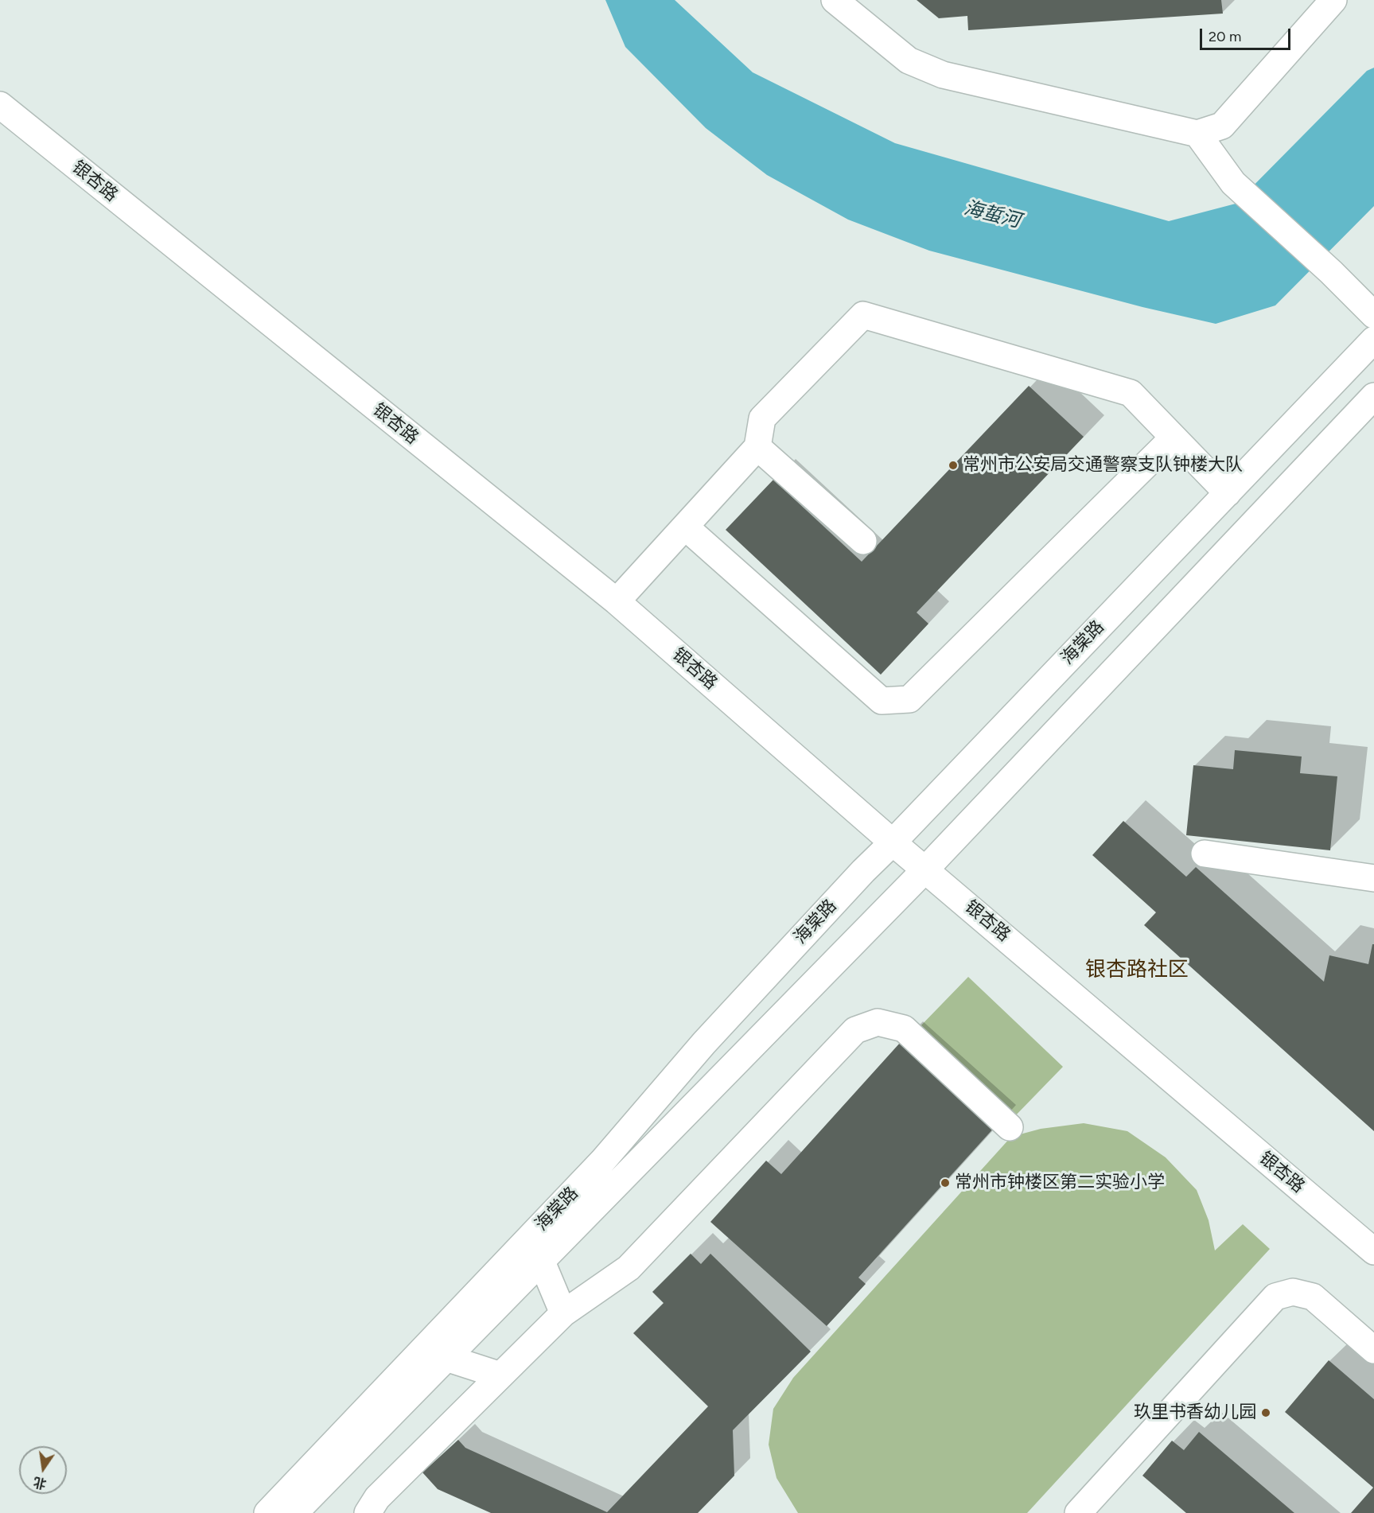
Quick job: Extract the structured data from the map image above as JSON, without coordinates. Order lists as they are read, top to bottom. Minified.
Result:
{"streets":{"street":["银杏路","海棠路"]},"crossings":[["银杏路","海棠路"]],"districts":["银杏路社区"],"water":["海蜇河"],"places":["常州市公安局交通警察支队钟楼大队","常州市钟楼区第二实验小学","玖里书香幼儿园"],"scale_bar":"20 m","north":"bottom"}
